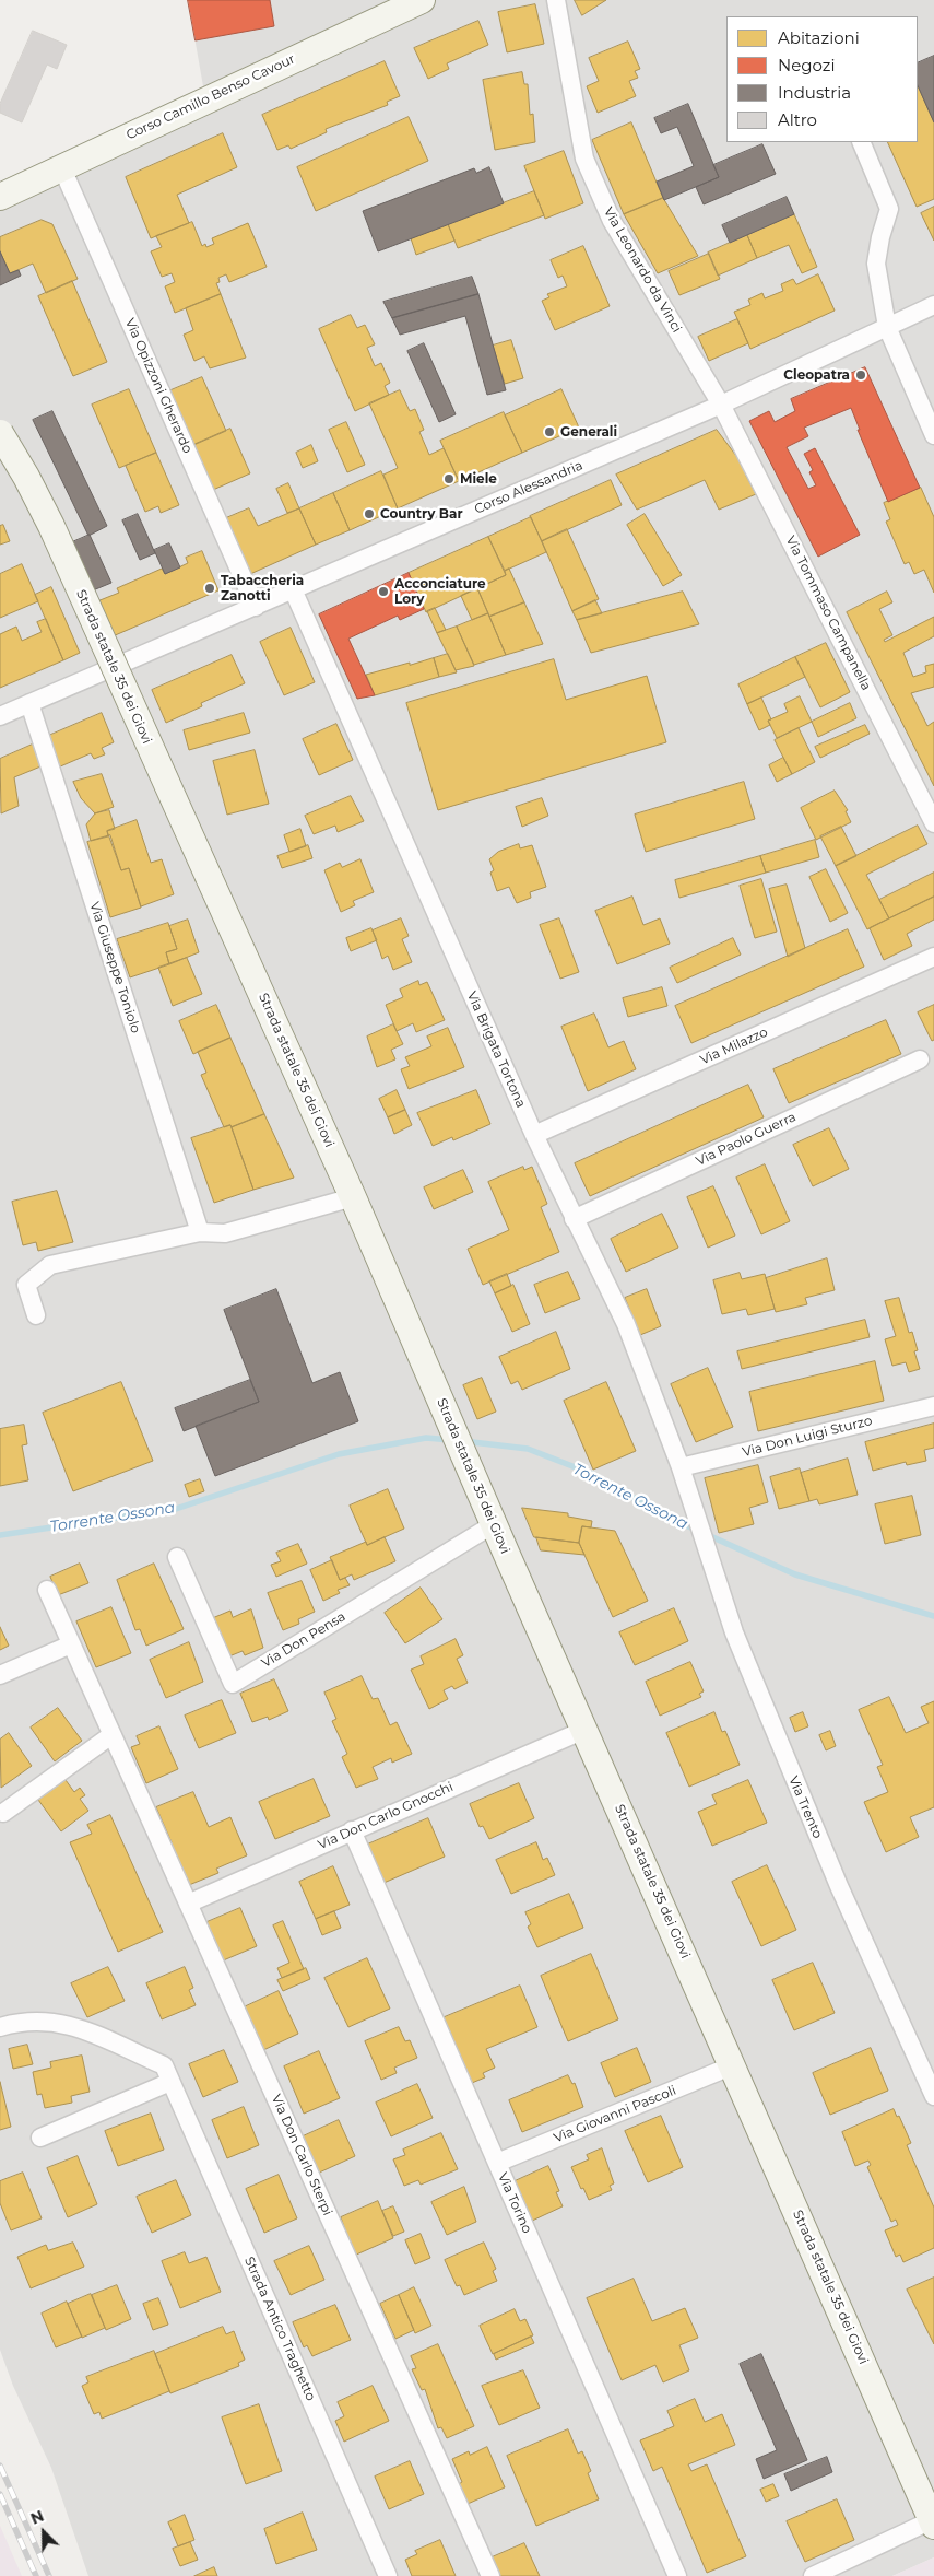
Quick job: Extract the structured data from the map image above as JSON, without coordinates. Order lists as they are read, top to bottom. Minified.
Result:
{"streets":{"main road":["Corso Camillo Benso Cavour","Strada statale 35 dei Giovi"],"street":["Via Leonardo da Vinci","Via Opizzoni Gherardo","Corso Alessandria","Via Tommaso Campanella","Via Giuseppe Toniolo","Via Milazzo","Via Brigata Tortona","Via Paolo Guerra","Via Don Luigi Sturzo","Via Don Pensa","Via Trento","Via Don Carlo Gnocchi","Via Giovanni Pascoli","Via Don Carlo Sterpi","Via Torino","Strada Antico Traghetto"]},"crossings":[["Corso Camillo Benso Cavour","Via Opizzoni Gherardo"],["Via Leonardo da Vinci","Corso Alessandria"],["Via Leonardo da Vinci","Via Tommaso Campanella"],["Via Opizzoni Gherardo","Corso Alessandria"],["Corso Alessandria","Via Tommaso Campanella"],["Corso Alessandria","Via Giuseppe Toniolo"],["Corso Alessandria","Via Brigata Tortona"],["Strada statale 35 dei Giovi","Via Don Pensa"],["Strada statale 35 dei Giovi","Via Don Carlo Gnocchi"],["Strada statale 35 dei Giovi","Via Giovanni Pascoli"],["Via Milazzo","Via Brigata Tortona"],["Via Brigata Tortona","Via Paolo Guerra"],["Via Brigata Tortona","Via Don Luigi Sturzo"],["Via Brigata Tortona","Via Trento"],["Via Don Carlo Gnocchi","Via Don Carlo Sterpi"],["Via Don Carlo Gnocchi","Via Torino"],["Via Giovanni Pascoli","Via Torino"]],"water":["Torrente Ossona"],"places":["Cleopatra","Generali","Miele","Country Bar","Tabaccheria Zanotti","Acconciature Lory"],"legend":["Abitazioni","Negozi","Industria","Altro"],"north":"top left"}
